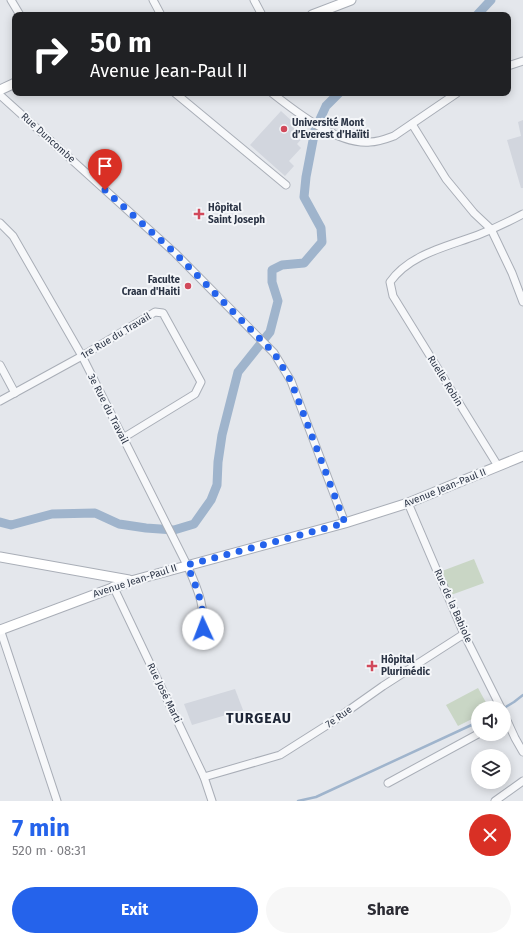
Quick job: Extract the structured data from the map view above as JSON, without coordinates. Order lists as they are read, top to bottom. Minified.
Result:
{"streets":{"street":["Rue Duncombe","1re Rue du Travail","Ruelle Robin","3e Rue du Travail","Avenue Jean-Paul II","Rue de la Babiole","Rue José Marti","7e Rue"]},"crossings":[["Rue Duncombe","Avenue Jean-Paul II"],["1re Rue du Travail","3e Rue du Travail"],["Ruelle Robin","Avenue Jean-Paul II"],["3e Rue du Travail","Avenue Jean-Paul II"],["Avenue Jean-Paul II","Rue de la Babiole"],["Avenue Jean-Paul II","Rue José Marti"],["Rue de la Babiole","7e Rue"],["Rue José Marti","7e Rue"]],"districts":["TURGEAU"],"places":{"other":["Université Mont d’Everest d’Haïiti","Faculte Craan d'Haiti"],"health":["Hôpital Saint Joseph","Hôpital Plurimédic"]},"page":{"turn":["50 m","Avenue Jean-Paul II"],"heading":["7 min","520 m · 08:31"],"buttons":["Exit","Share"]}}
